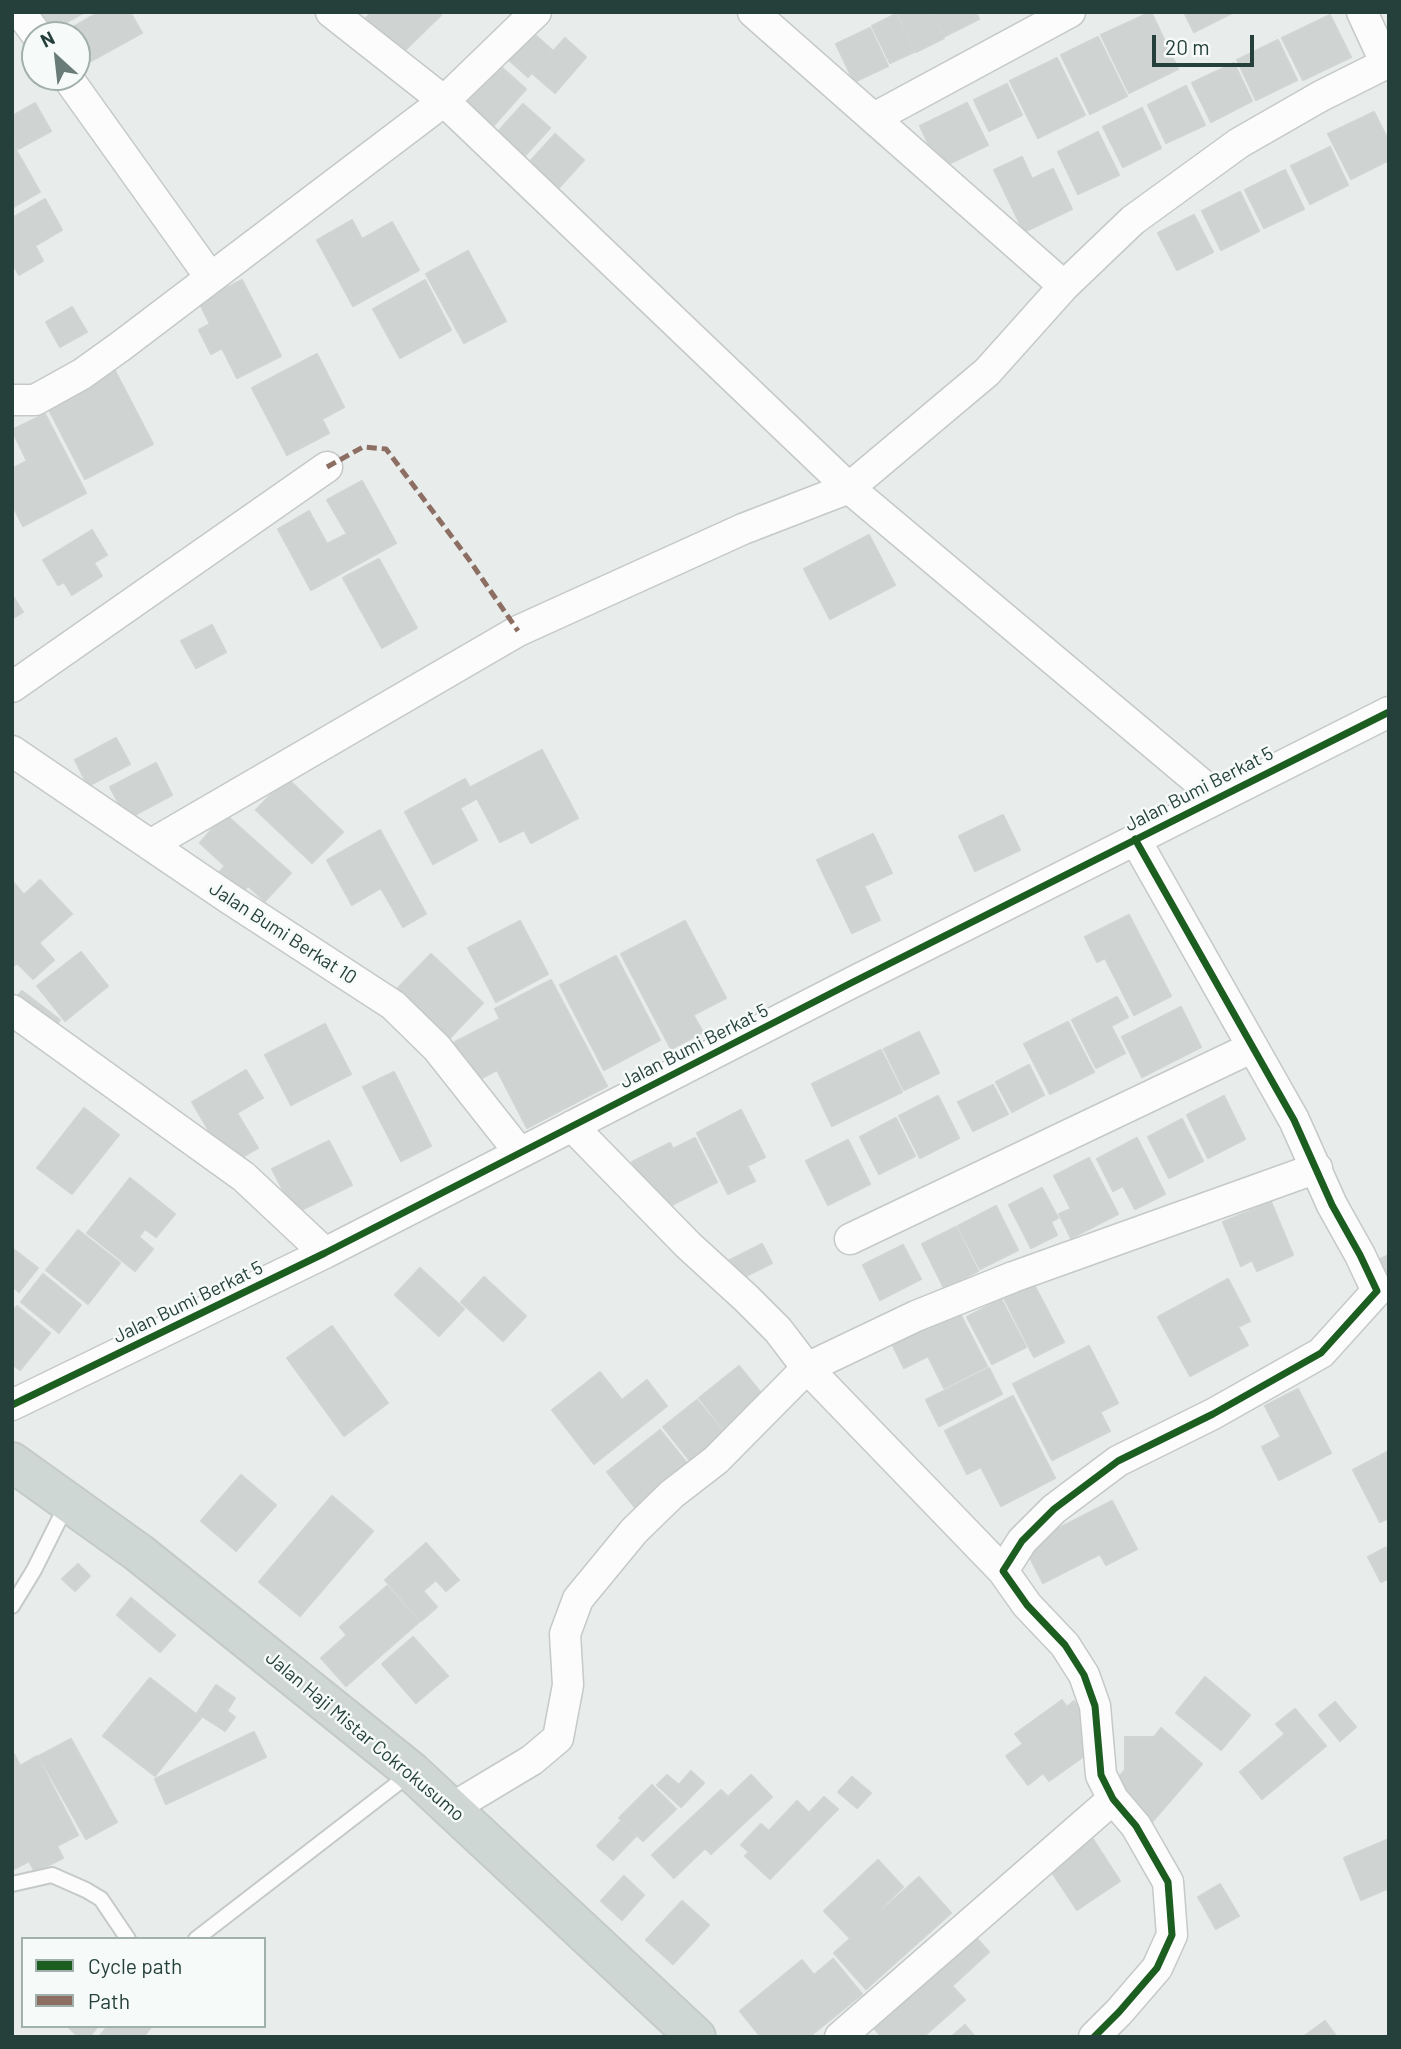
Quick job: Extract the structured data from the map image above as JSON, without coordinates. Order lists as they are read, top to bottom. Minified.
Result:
{"streets":{"main road":["Jalan Haji Mistar Cokrokusumo"],"street":["Jalan Bumi Berkat 5","Jalan Bumi Berkat 10"]},"crossings":[["Jalan Bumi Berkat 5","Jalan Bumi Berkat 10"]],"legend":["Cycle path","Path"],"scale_bar":"20 m","north":"top left"}
